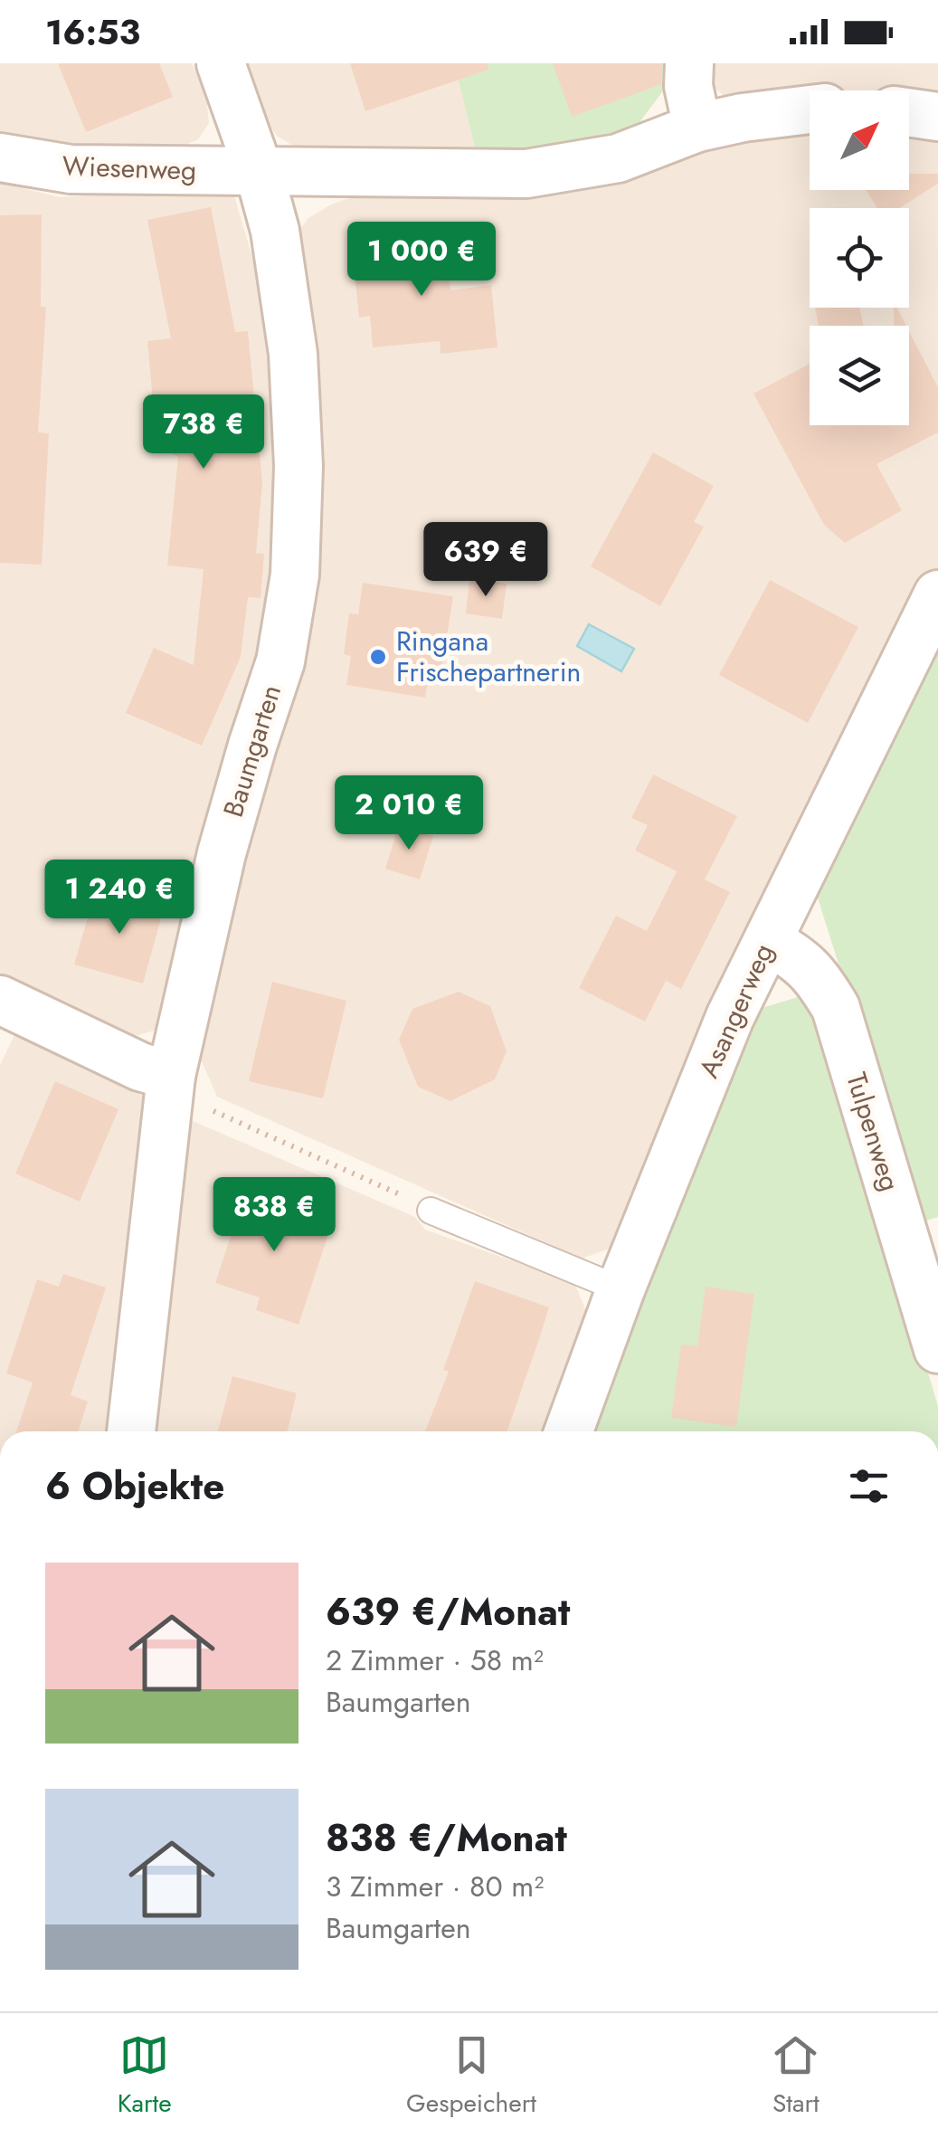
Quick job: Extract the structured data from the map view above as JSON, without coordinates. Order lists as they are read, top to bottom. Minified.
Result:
{"streets":{"street":["Wiesenweg","Baumgarten","Asangerweg","Tulpenweg"]},"crossings":[["Wiesenweg","Baumgarten"],["Asangerweg","Tulpenweg"]],"places":["Ringana Frischepartnerin"],"north":"top right","page":{"status":"16:53","price":["1 000 €","738 €","639 €","2 010 €","1 240 €","838 €"],"heading":"6 Objekte","list":[{"name":"639 €/Monat","note":"2 Zimmer · 58 m² · Baumgarten"},{"name":"838 €/Monat","note":"3 Zimmer · 80 m² · Baumgarten"}],"tabs":["Karte","Gespeichert","Start"]}}
